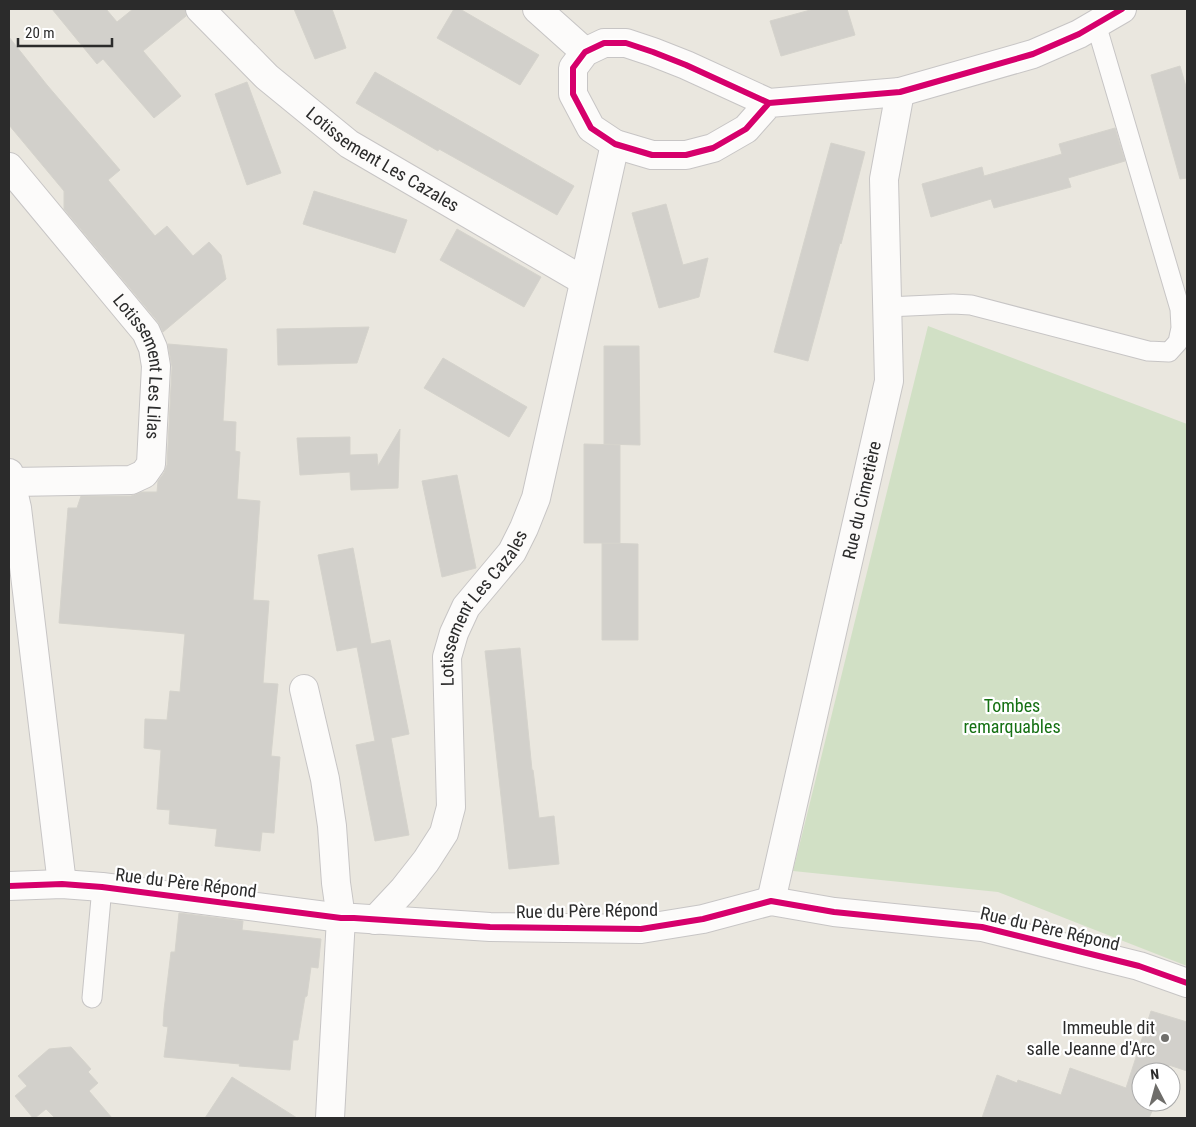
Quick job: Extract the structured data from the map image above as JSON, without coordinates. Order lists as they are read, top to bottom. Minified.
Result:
{"streets":{"street":["Lotissement Les Cazales","Lotissement Les Lilas","Rue du Cimetière","Rue du Père Répond"]},"crossings":[["Lotissement Les Cazales","Rue du Père Répond"],["Rue du Cimetière","Rue du Père Répond"]],"parks":["Tombes remarquables"],"places":["Immeuble dit salle Jeanne d'Arc"],"scale_bar":"20 m","north":"top"}
